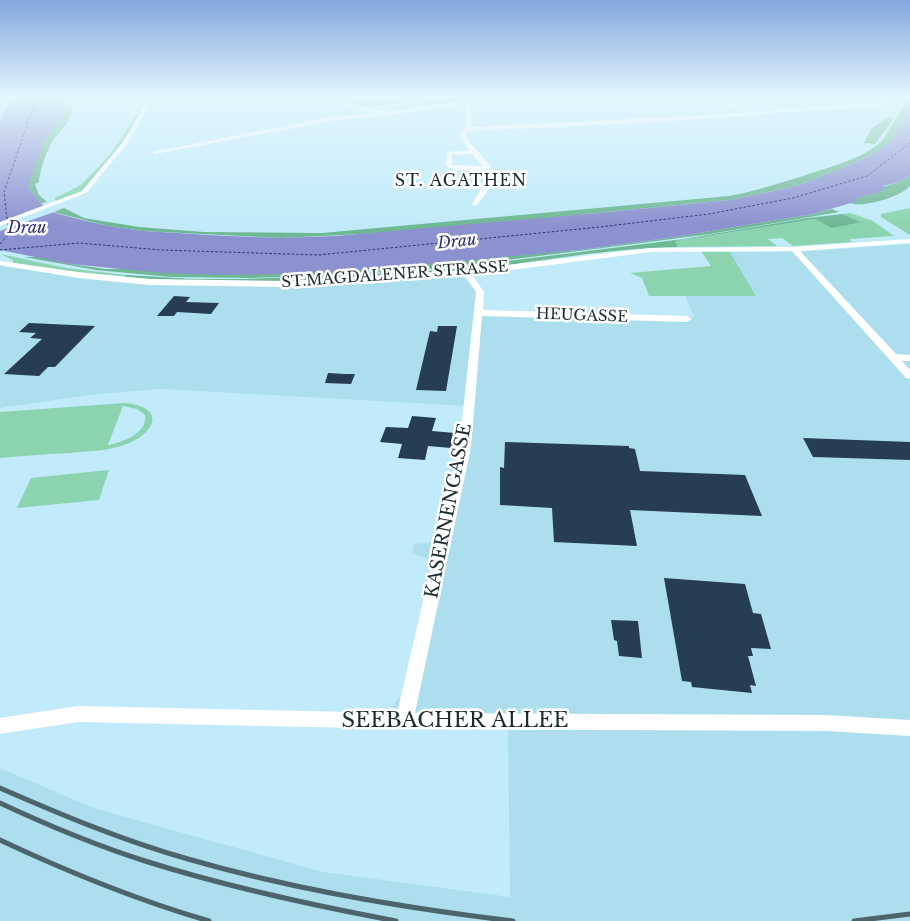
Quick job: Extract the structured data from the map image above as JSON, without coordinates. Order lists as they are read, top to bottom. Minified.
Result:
{"streets":{"street":["ST.MAGDALENER STRASSE","HEUGASSE","KASERNENGASSE","SEEBACHER ALLEE"]},"crossings":[["ST.MAGDALENER STRASSE","KASERNENGASSE"],["HEUGASSE","KASERNENGASSE"],["KASERNENGASSE","SEEBACHER ALLEE"]],"districts":["ST. AGATHEN"],"water":["Drau"]}
